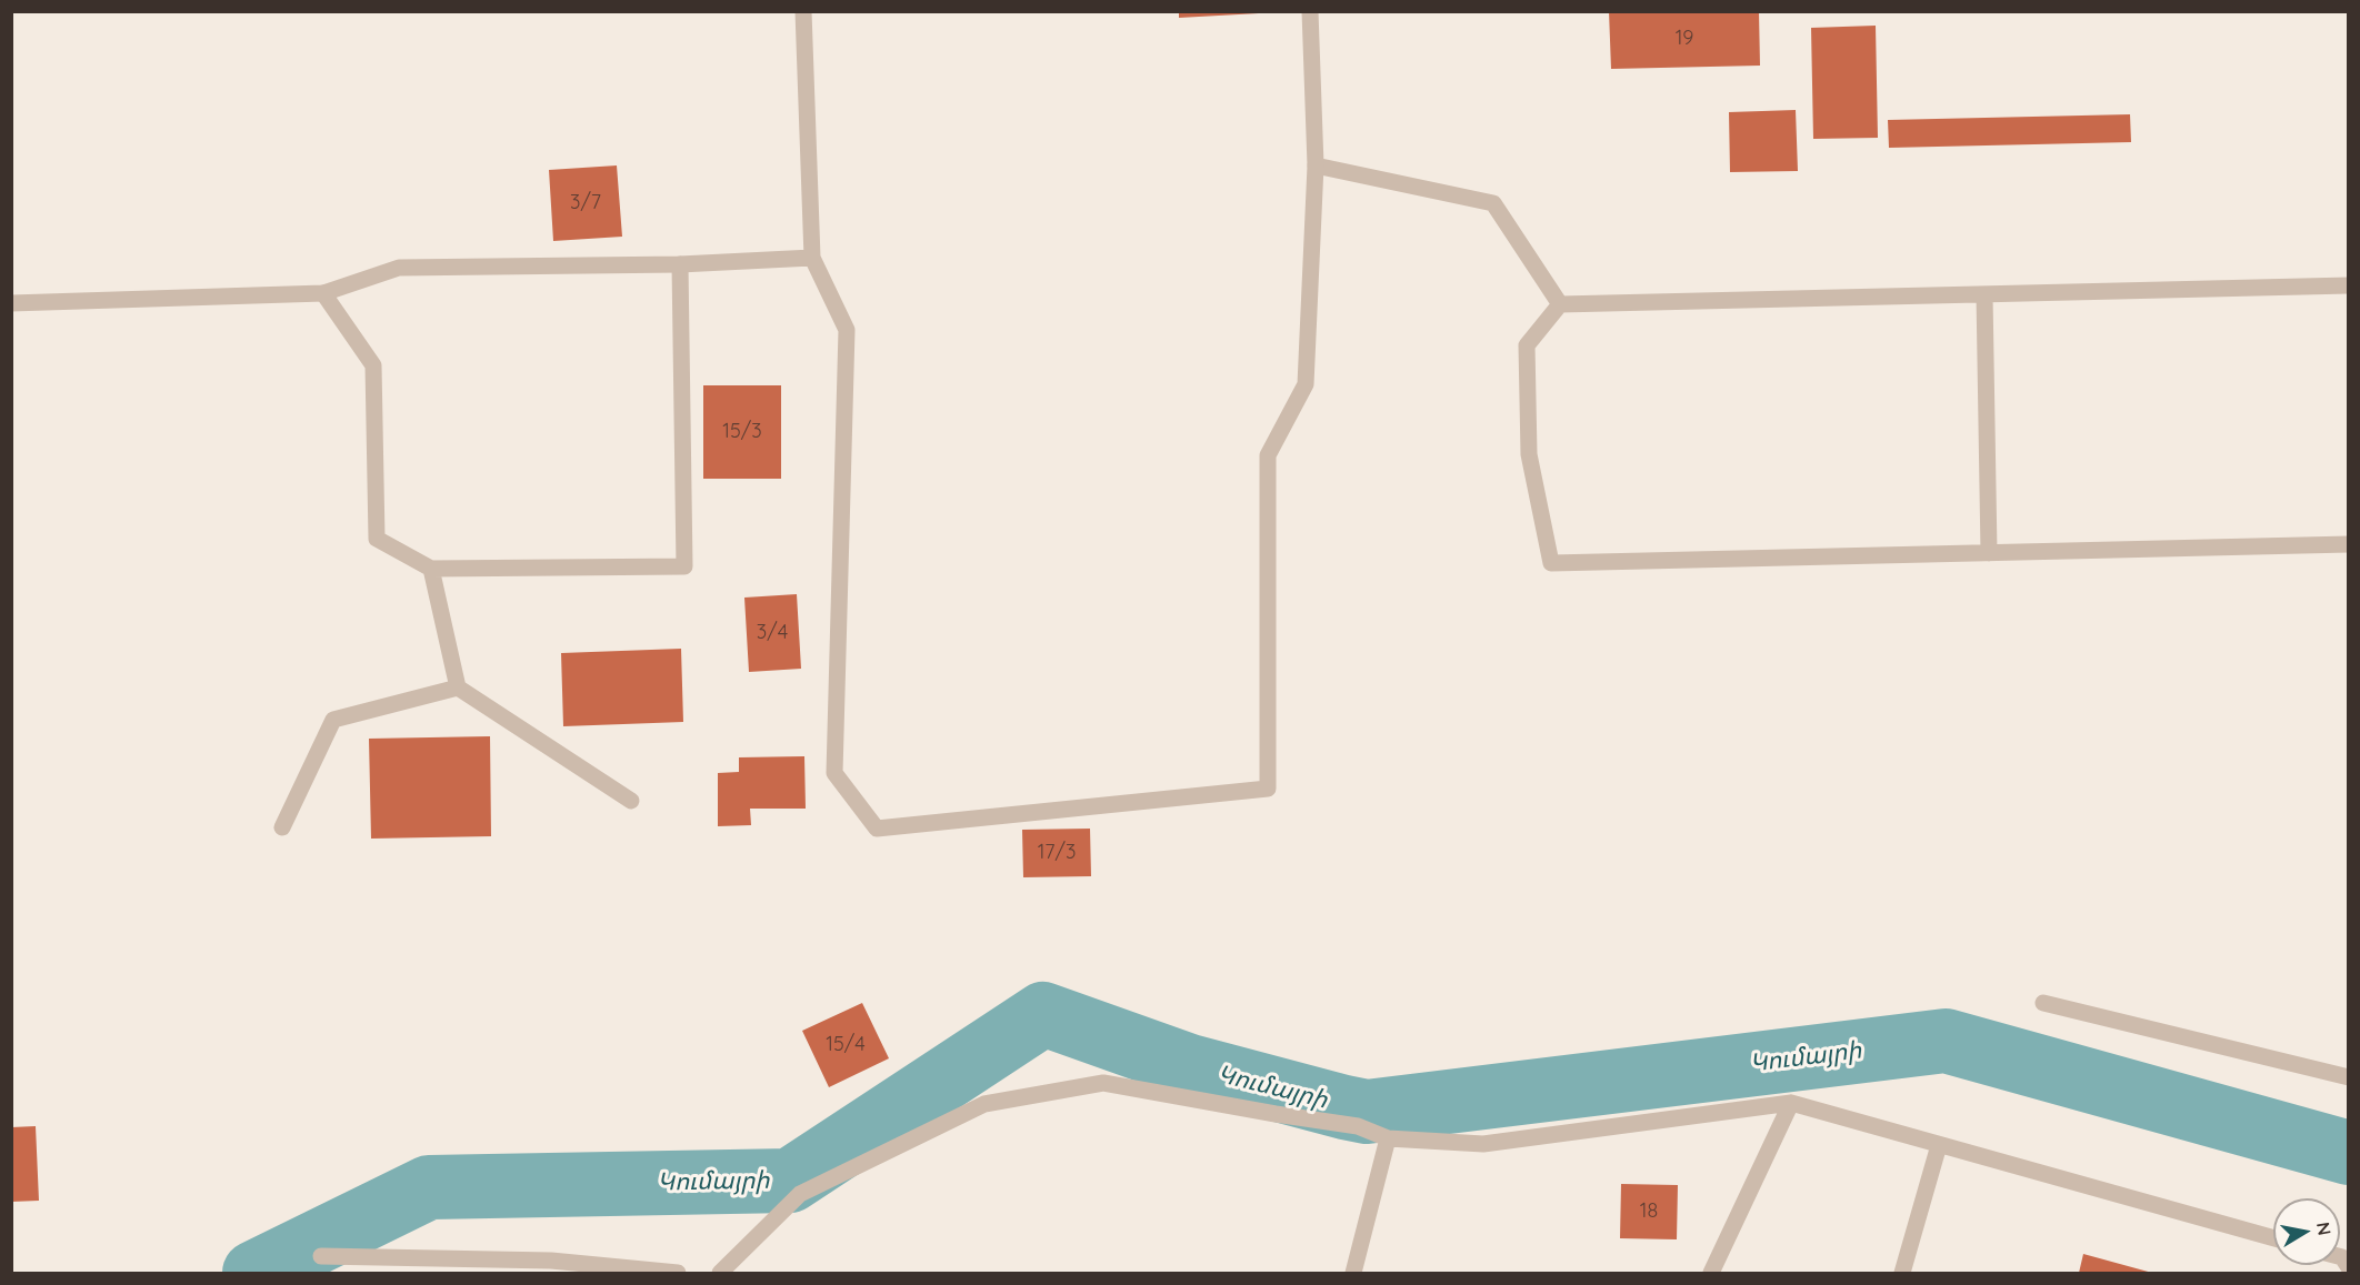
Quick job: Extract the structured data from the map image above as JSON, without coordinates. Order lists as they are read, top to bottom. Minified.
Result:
{"water":["Կումայրի"],"house_numbers":["19","3/7","15/3","3/4","17/3","15/4","18"],"north":"right"}
